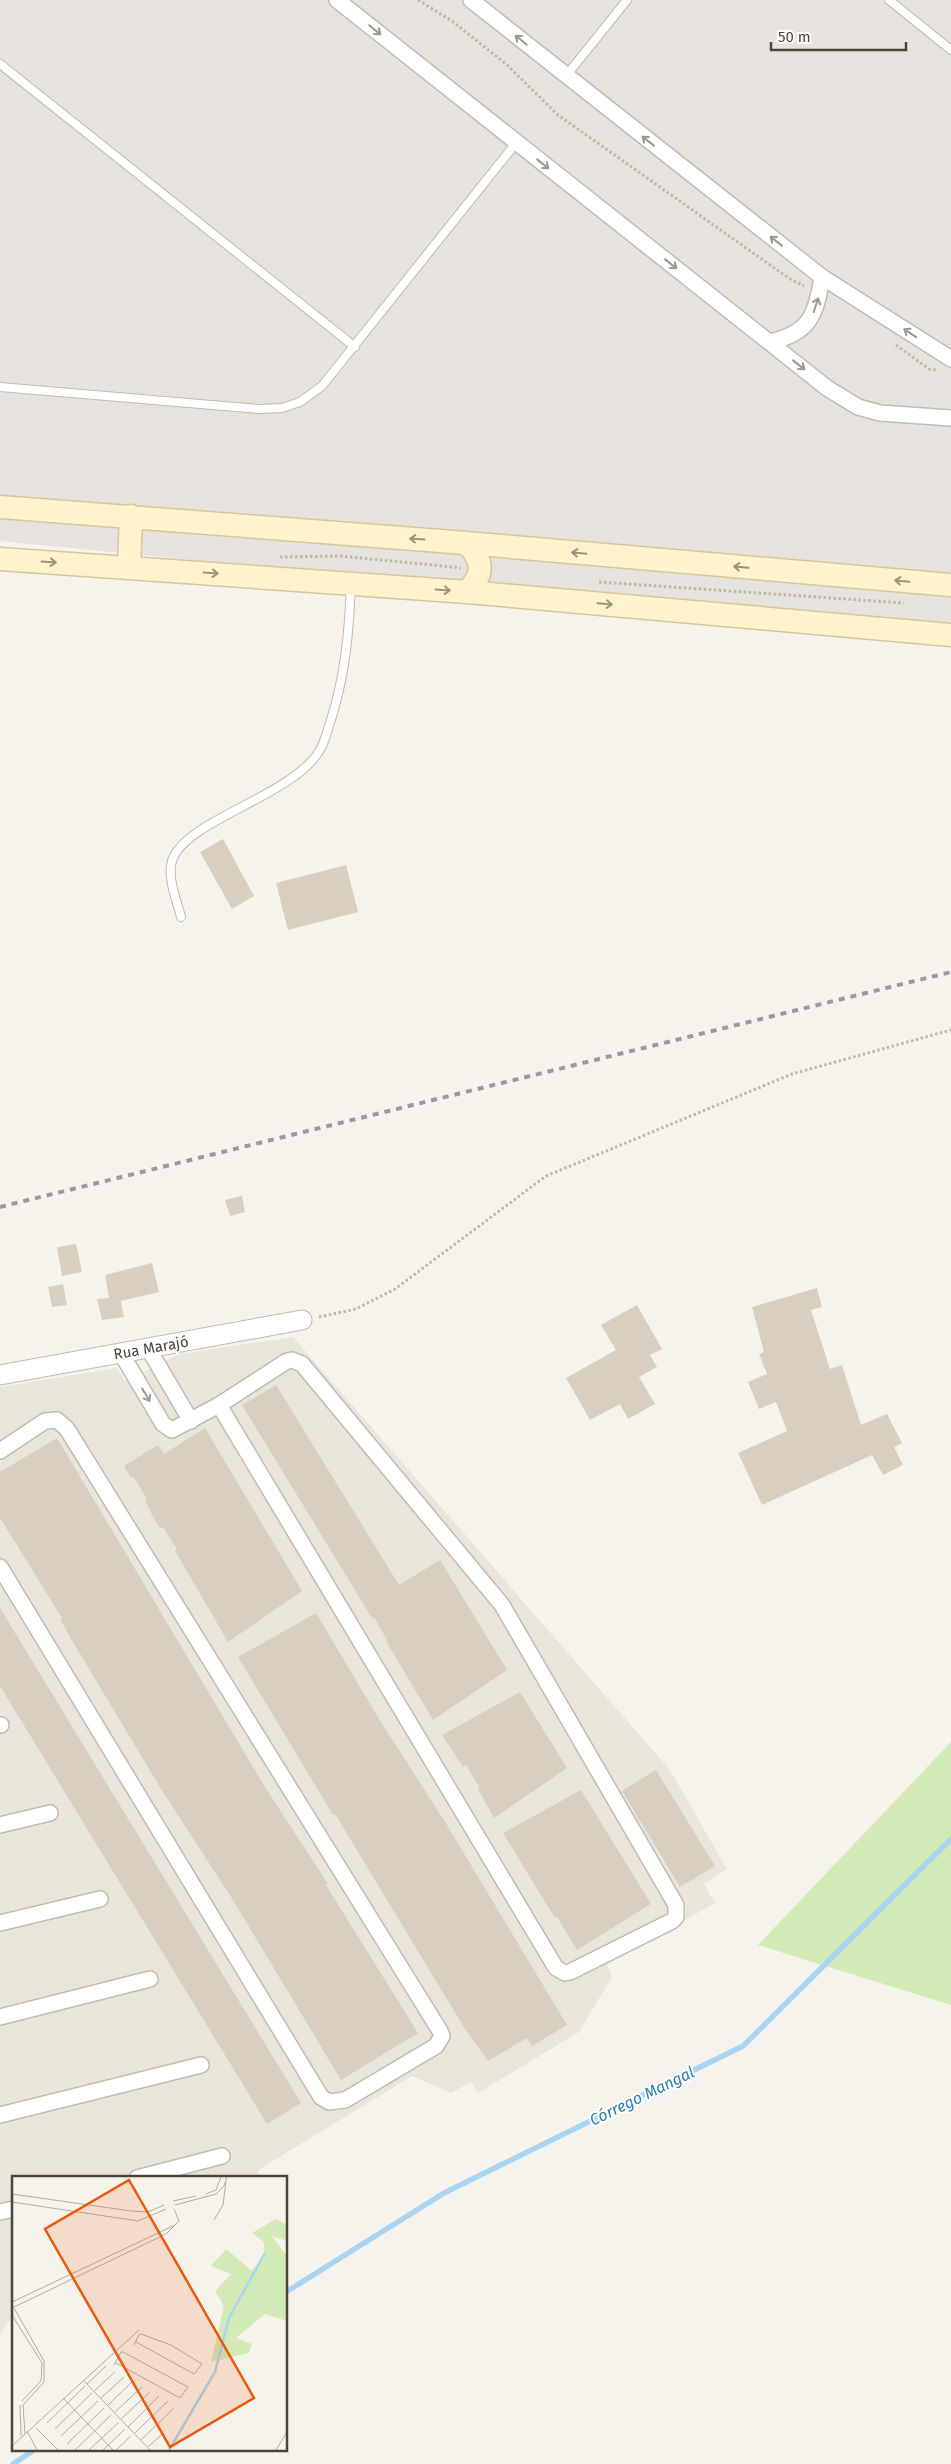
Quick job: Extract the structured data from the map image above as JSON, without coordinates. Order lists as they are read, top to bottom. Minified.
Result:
{"streets":{"street":["Rua Marajó"]},"water":["Córrego Mangal"],"scale_bar":"50 m"}
